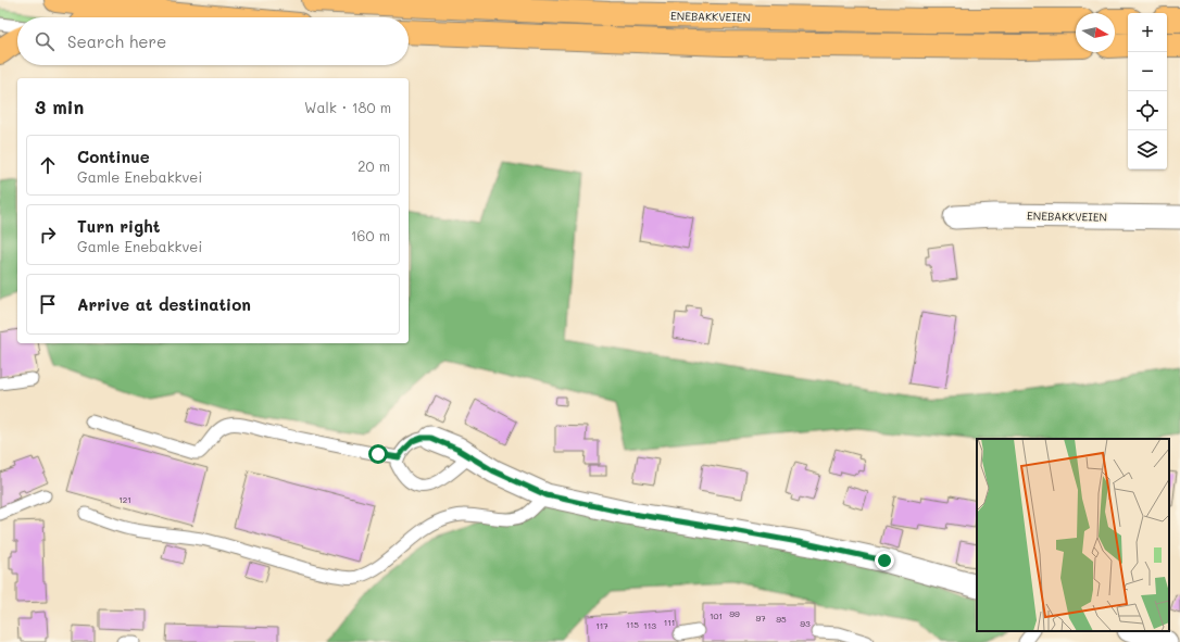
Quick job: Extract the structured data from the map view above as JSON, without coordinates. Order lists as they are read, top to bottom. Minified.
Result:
{"streets":{"highway":["ENEBAKKVEIEN"]},"house_numbers":["121","99","101","97","95","111","93","115","117","113"],"north":"right","page":{"map_buttons":["+","−"],"search":"Search here","heading":["3 min","Walk · 180 m"],"list":[["Continue","Gamle Enebakkvei","20 m"],["Turn right","Gamle Enebakkvei","160 m"],"Arrive at destination"]}}
